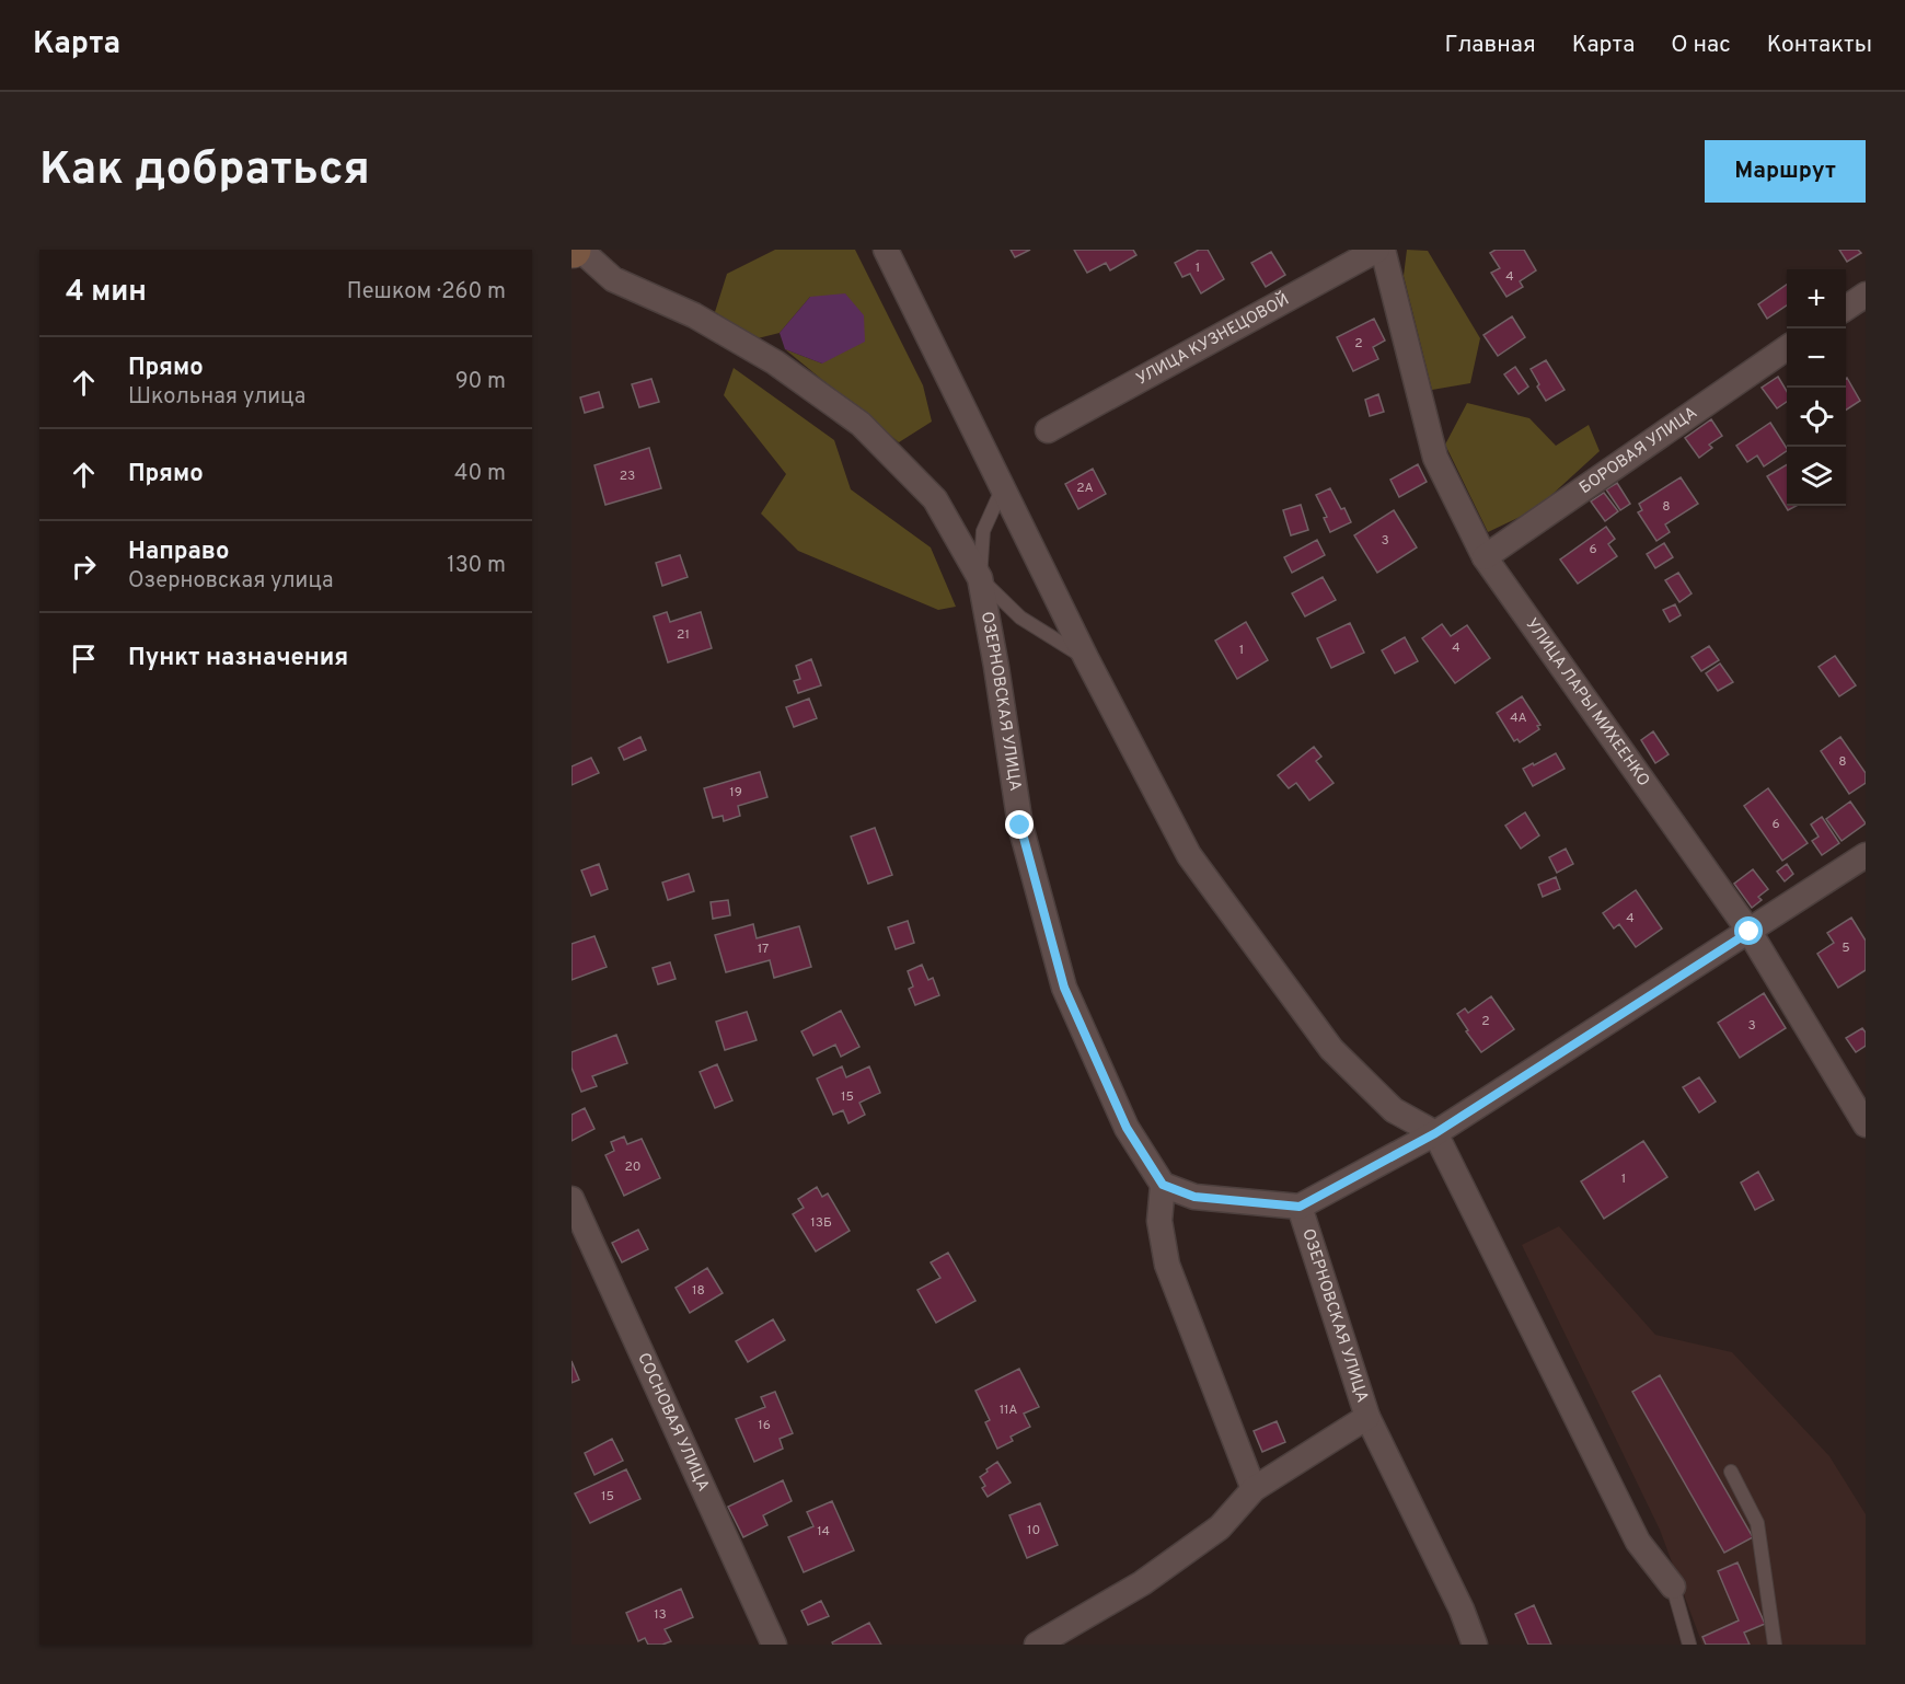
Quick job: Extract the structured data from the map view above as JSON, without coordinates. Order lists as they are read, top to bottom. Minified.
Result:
{"streets":{"street":["УЛИЦА КУЗНЕЦОВОЙ","БОРОВАЯ УЛИЦА","ОЗЕРНОВСКАЯ УЛИЦА","УЛИЦА ЛАРЫ МИХЕЕНКО","СОСНОВАЯ УЛИЦА"]},"crossings":[["УЛИЦА КУЗНЕЦОВОЙ","УЛИЦА ЛАРЫ МИХЕЕНКО"],["БОРОВАЯ УЛИЦА","УЛИЦА ЛАРЫ МИХЕЕНКО"]],"house_numbers":["1","4","2","23","2А","8","3","6","21","4","1","4А","8","19","6","4","5","17","2","3","15","20","1","13Б","18","11А","16","15","10","14","13"],"page":{"header":"Карта","nav":["Главная","Карта","О нас","Контакты"],"buttons":"Маршрут","title":"Как добраться","heading":["4 мин","Пешком · 260 m"],"map_buttons":["+","−"],"list":[["Прямо","Школьная улица","90 m"],["Прямо","40 m"],["Направо","Озерновская улица","130 m"],"Пункт назначения"]}}
